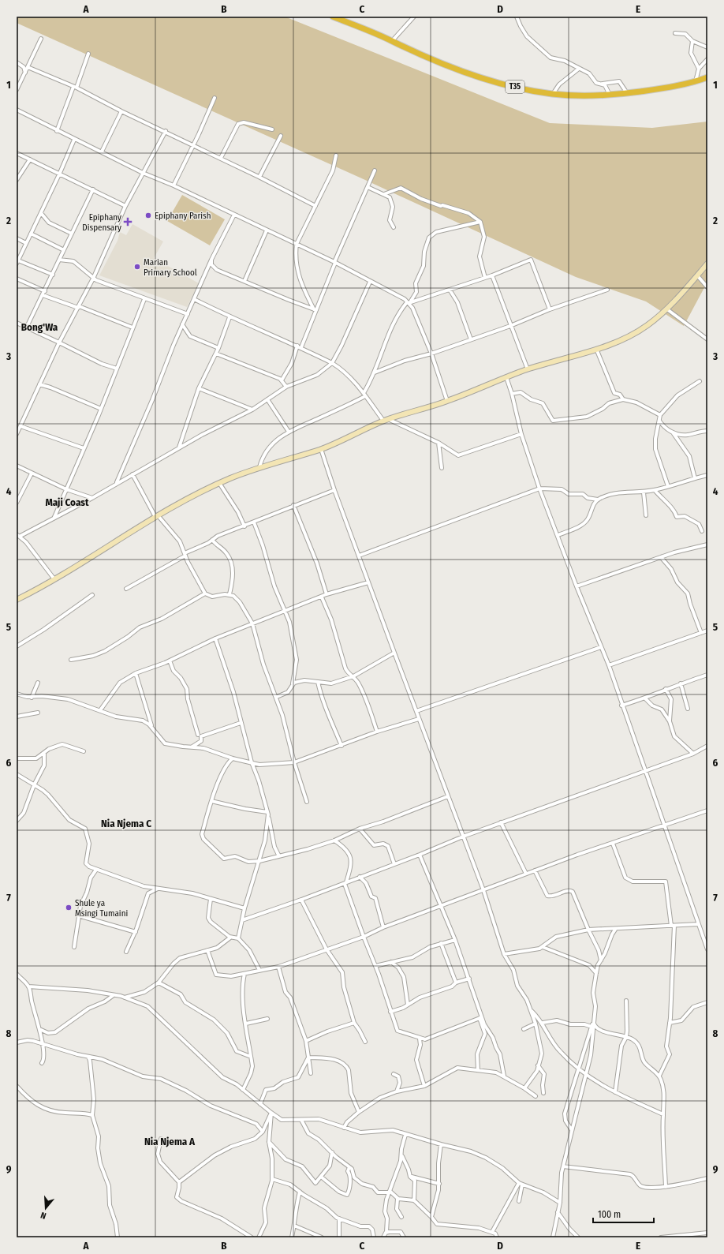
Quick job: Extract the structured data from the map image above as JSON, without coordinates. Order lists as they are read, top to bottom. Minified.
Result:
{"streets":{"highway":["T35"]},"districts":["Bong'Wa","Maji Coast","Nia Njema C","Nia Njema A"],"places":{"other":["Epiphany Parish","Marian Primary School","Shule ya Msingi Tumaini"],"health":["Epiphany Dispensary"]},"scale_bar":"100 m","north":"bottom","grid":{"columns":["A","B","C","D","E"],"rows":["1","2","3","4","5","6","7","8","9"]}}
